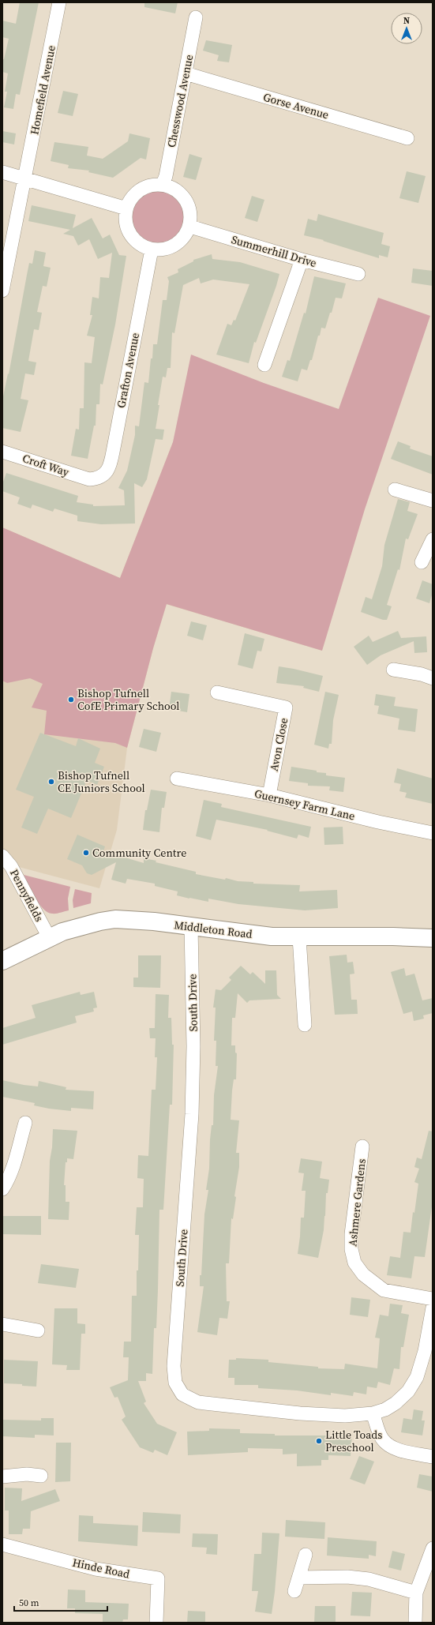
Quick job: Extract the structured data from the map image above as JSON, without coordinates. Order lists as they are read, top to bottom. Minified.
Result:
{"streets":{"main road":["Middleton Road"],"street":["Homefield Avenue","Chesswood Avenue","Gorse Avenue","Summerhill Drive","Grafton Avenue","Croft Way","Avon Close","Guernsey Farm Lane","Pennyfields","South Drive","Ashmere Gardens","Hinde Road"]},"crossings":[["Chesswood Avenue","Gorse Avenue"],["Chesswood Avenue","Summerhill Drive"],["Chesswood Avenue","Grafton Avenue"],["Summerhill Drive","Grafton Avenue"],["Grafton Avenue","Croft Way"],["Avon Close","Guernsey Farm Lane"],["Pennyfields","Middleton Road"],["Middleton Road","South Drive"]],"places":["Bishop Tufnell CofE Primary School","Bishop Tufnell CE Juniors School","Community Centre","Little Toads Preschool"],"scale_bar":"50 m","north":"top"}
